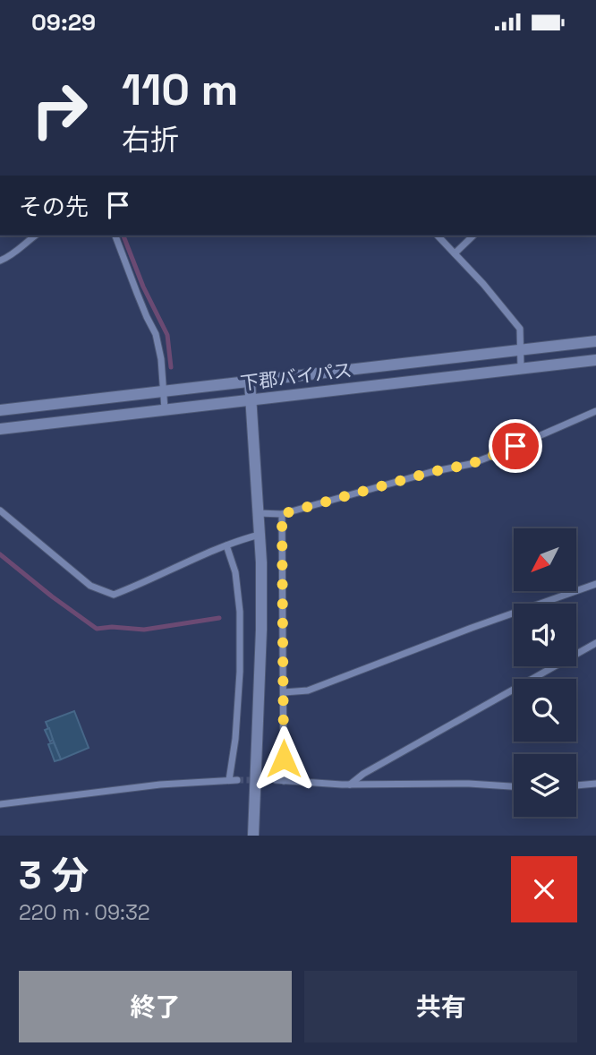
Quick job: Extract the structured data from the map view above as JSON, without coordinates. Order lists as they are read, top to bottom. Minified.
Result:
{"streets":{"street":["下郡バイパス"]},"north":"bottom left","page":{"status":"09:29","turn":["110 m","右折"],"then":"その先","heading":["3 分","220 m · 09:32"],"buttons":["終了","共有"]}}
